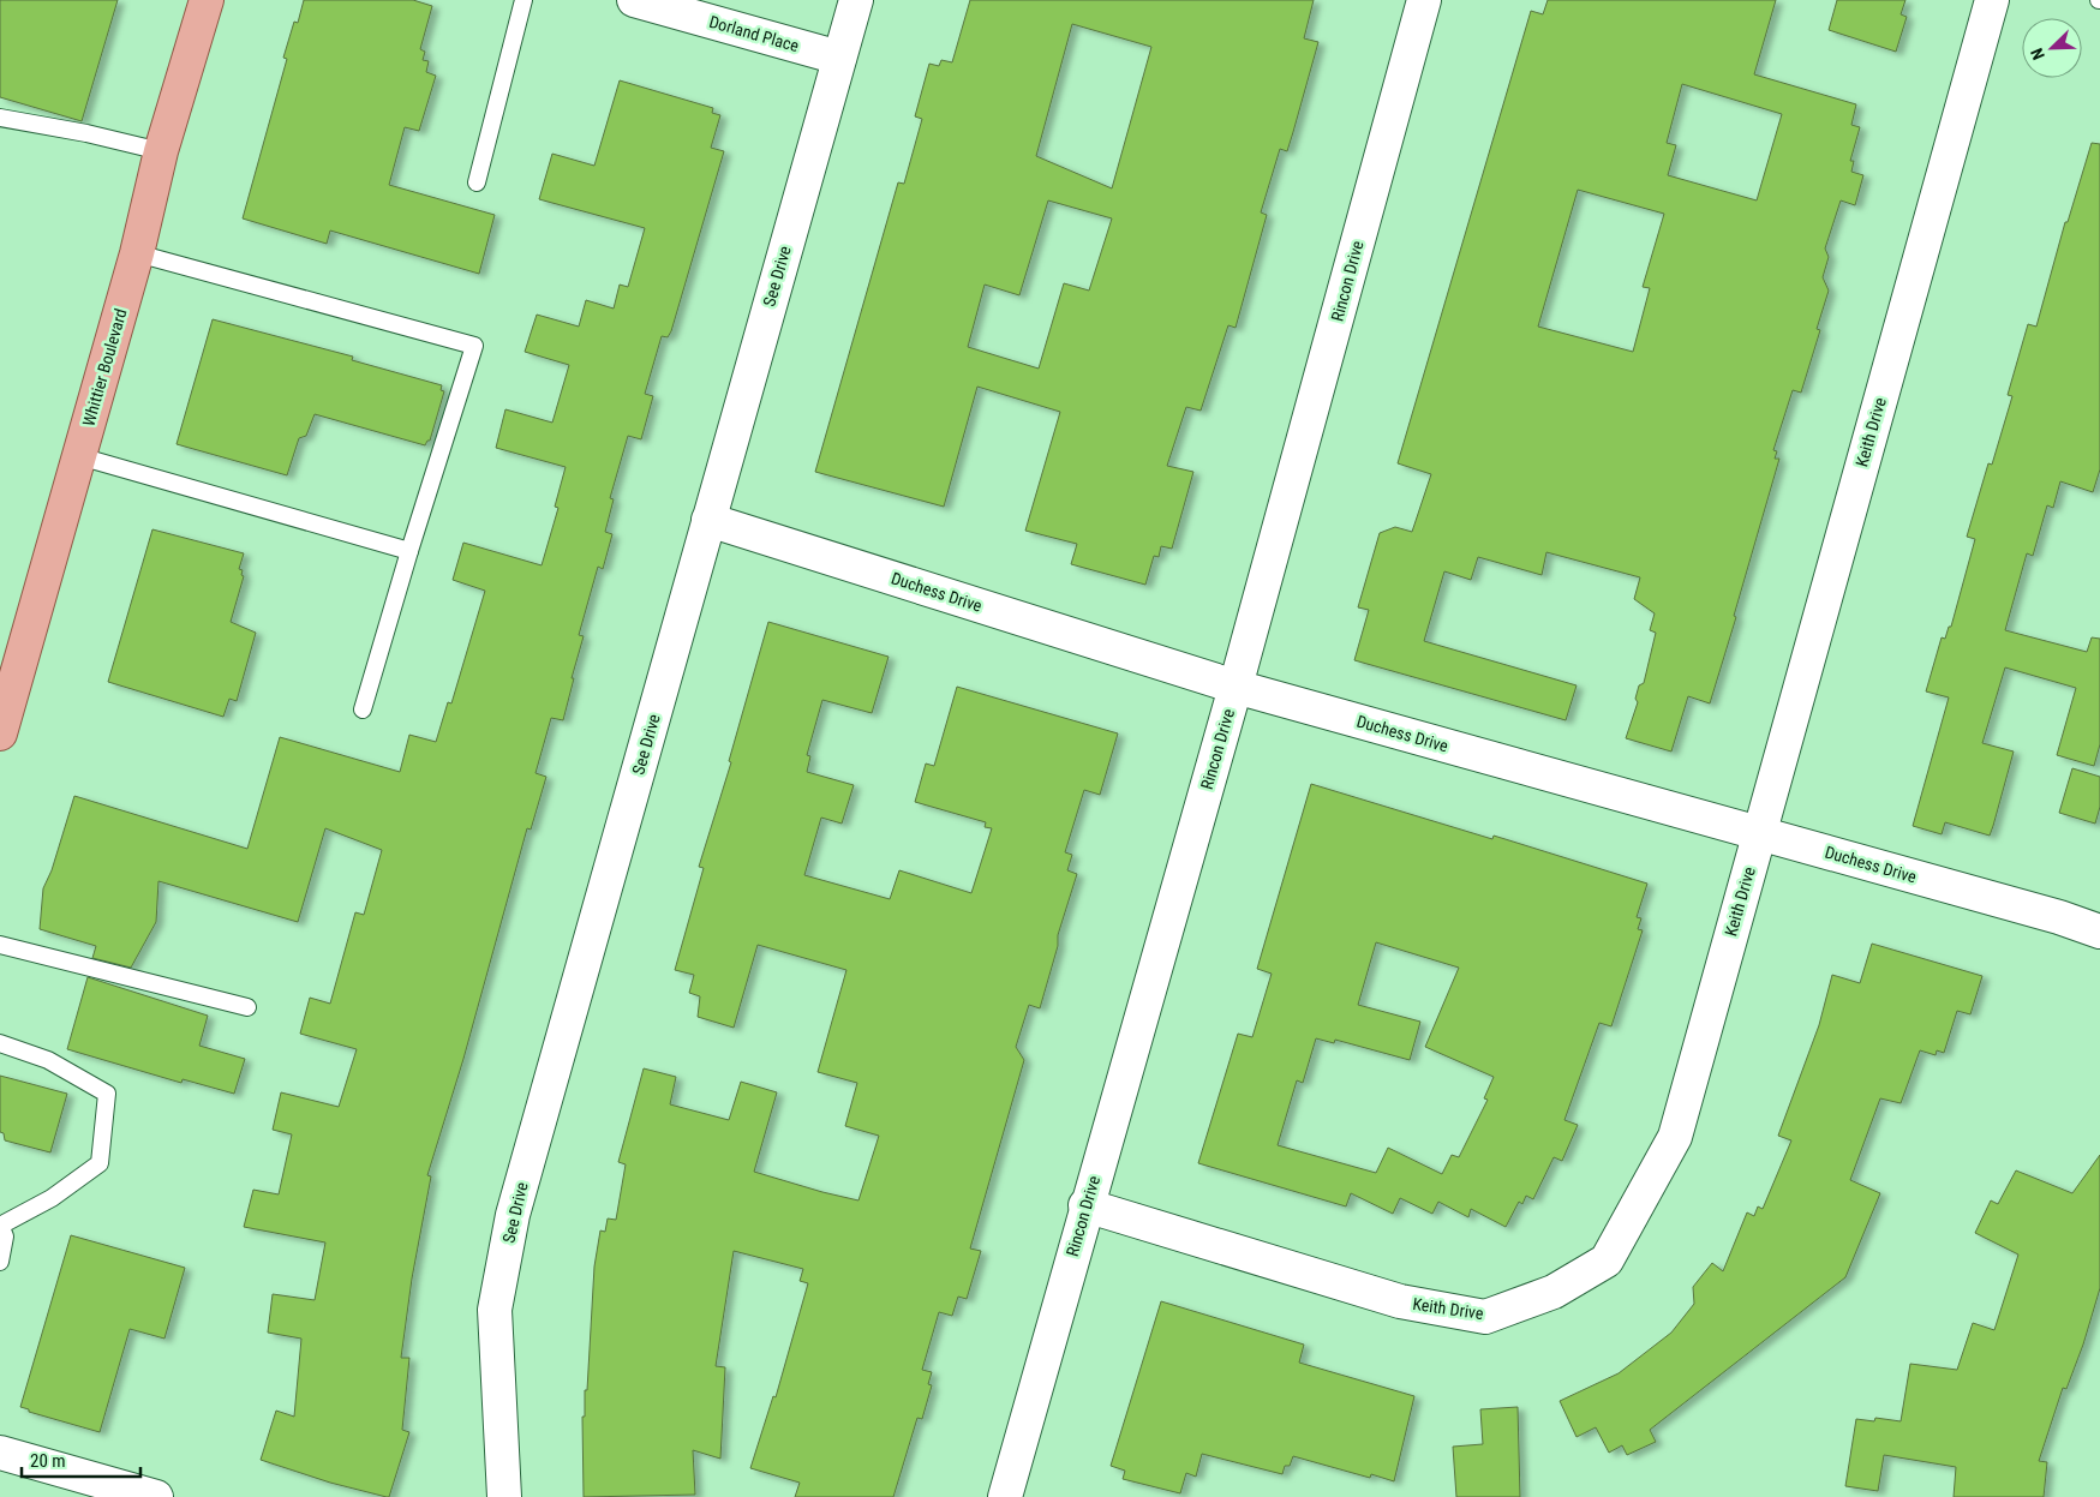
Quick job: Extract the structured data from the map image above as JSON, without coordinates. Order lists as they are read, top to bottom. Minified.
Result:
{"streets":{"main road":["Whittier Boulevard"],"street":["Dorland Place","See Drive","Rincon Drive","Keith Drive","Duchess Drive"]},"crossings":[["Dorland Place","See Drive"],["See Drive","Duchess Drive"],["Rincon Drive","Keith Drive"],["Rincon Drive","Duchess Drive"],["Keith Drive","Duchess Drive"]],"scale_bar":"20 m","north":"bottom left"}
